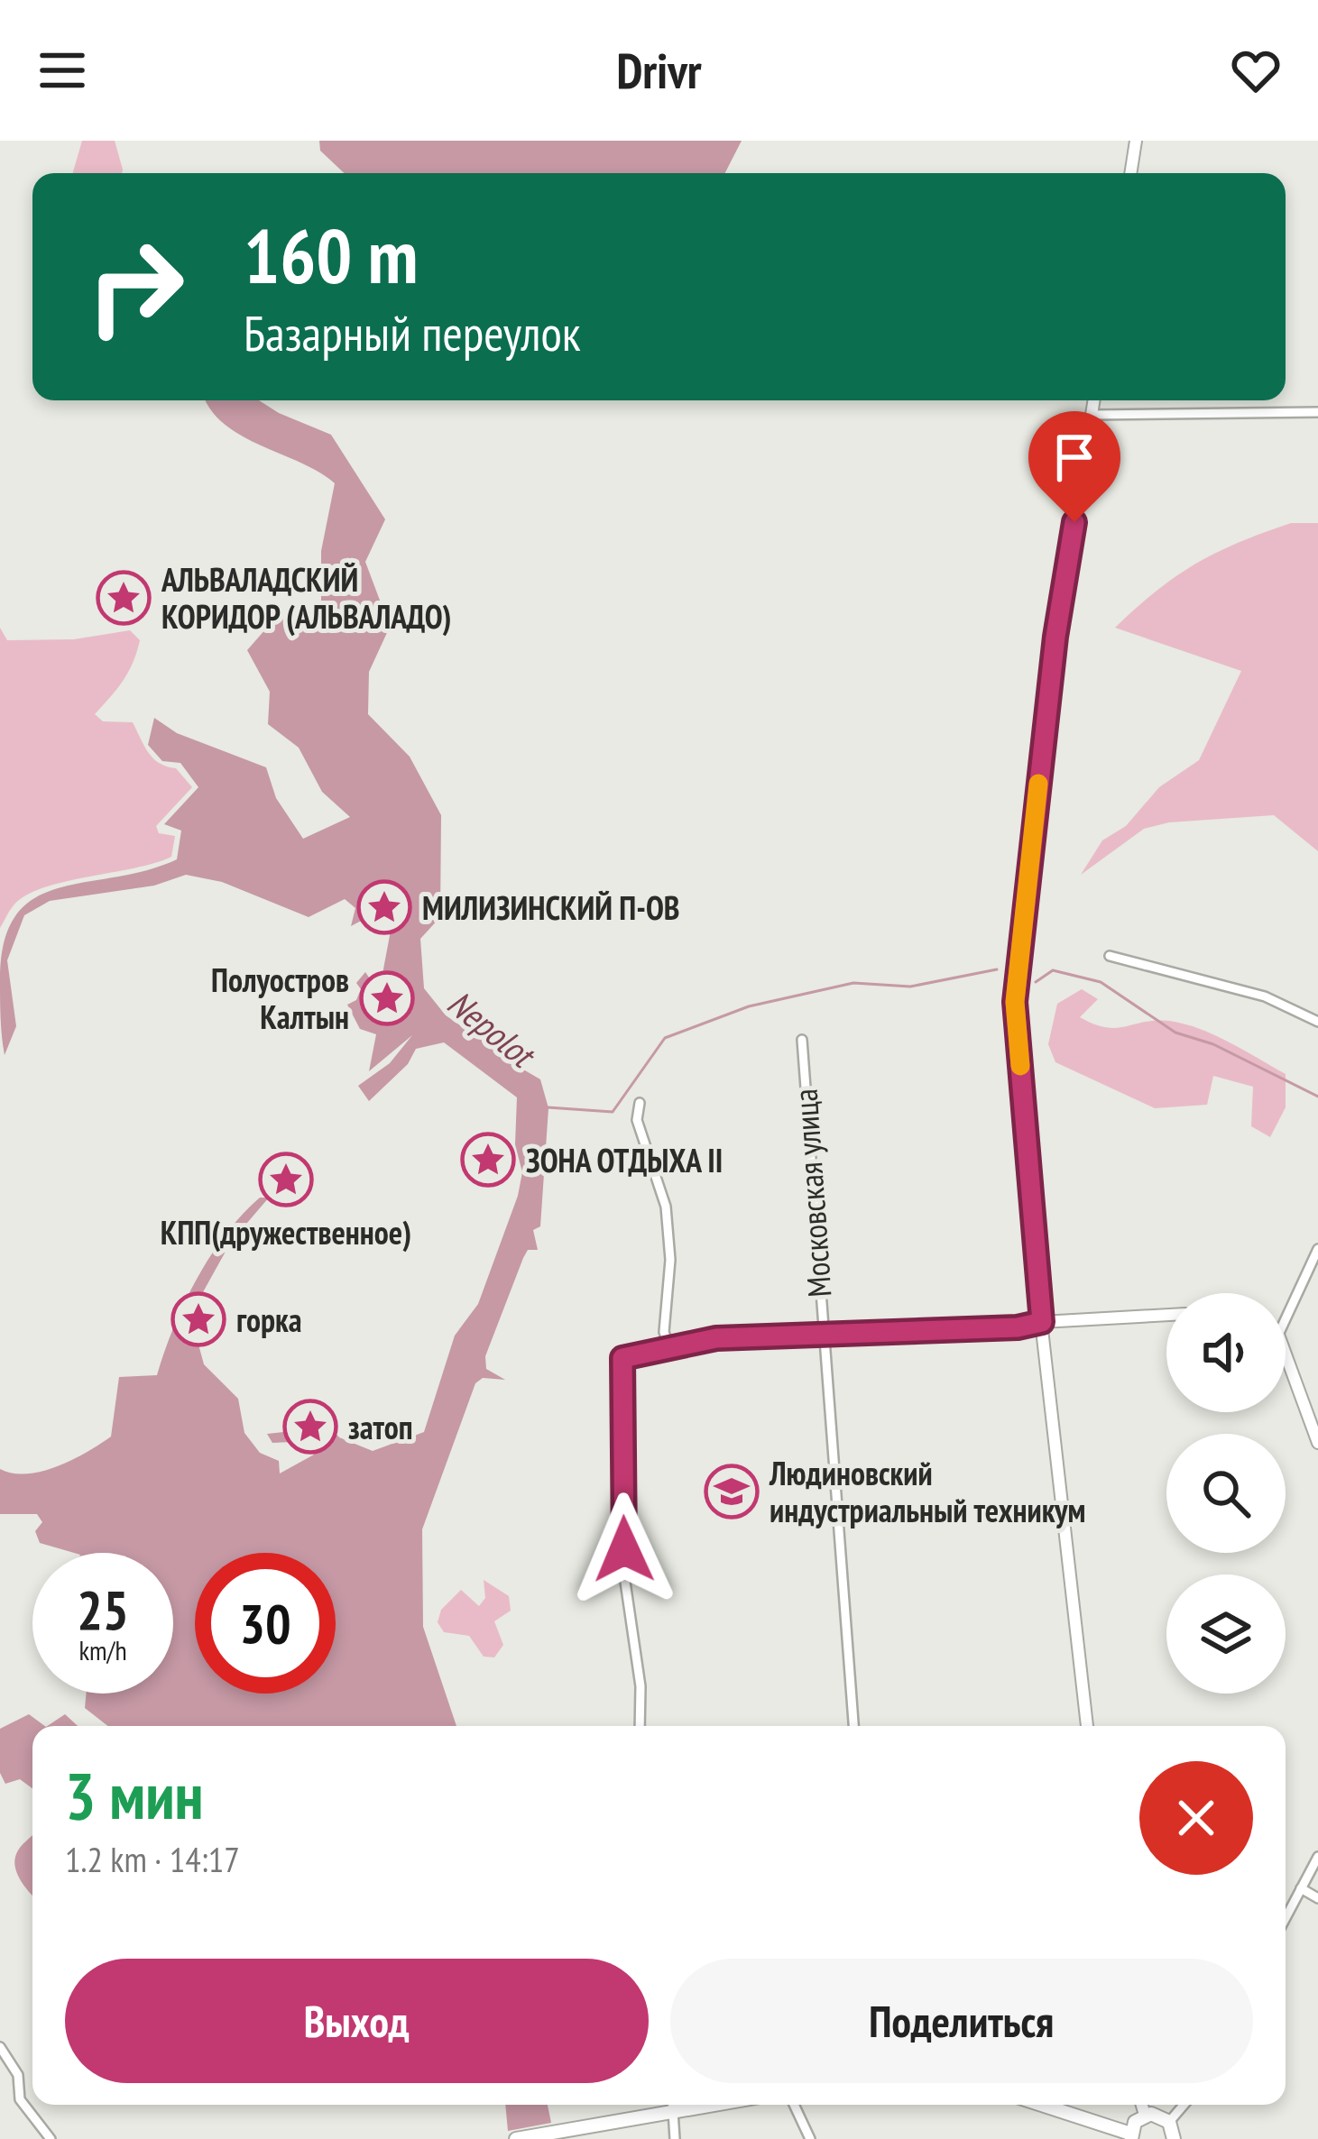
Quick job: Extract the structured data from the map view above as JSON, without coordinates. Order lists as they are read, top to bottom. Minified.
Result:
{"streets":{"street":["Московская улица"]},"water":["Nepolot"],"places":{"place":["АЛЬВАЛАДСКИЙ КОРИДОР (АЛЬВАЛАДО)","МИЛИЗИНСКИЙ П-ОВ","Полуостров Калтын","ЗОНА ОТДЫХА II","КПП(дружественное)","горка","затоп"],"school or university":["Людиновский индустриальный техникум"]},"page":{"header":"Drivr","turn":["160 m","Базарный переулок"],"speed":"25 km/h","limit":"30","heading":["3 мин","1.2 km · 14:17"],"buttons":["Выход","Поделиться"]}}
